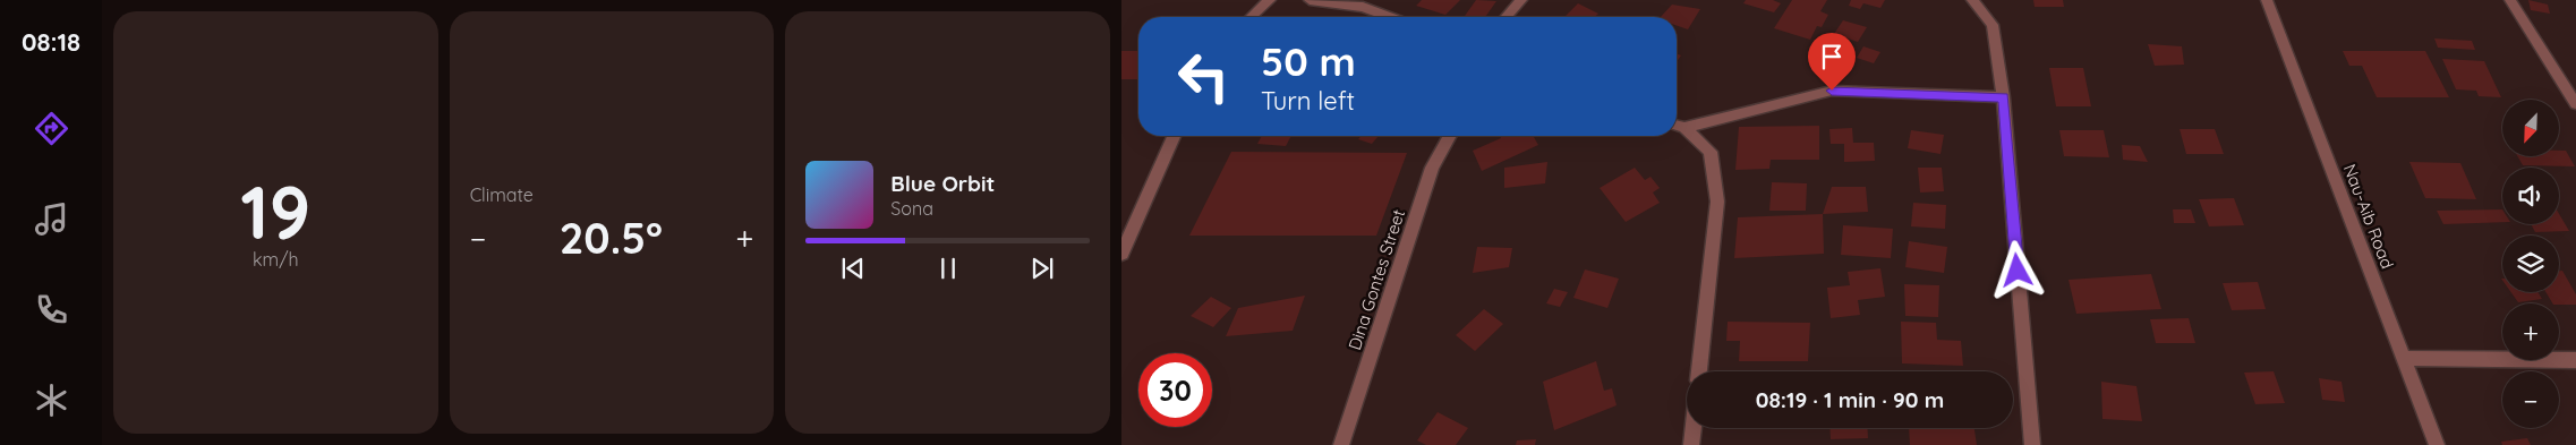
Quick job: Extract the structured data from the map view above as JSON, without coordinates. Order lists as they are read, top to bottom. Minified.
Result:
{"streets":{"street":["Nau-Aib Road","Dina Gontes Street"]},"north":"bottom left","page":{"tabs":"08:18","tile":[["19","km/h"],"Climate"],"turn":["50 m","Turn left"],"map_buttons":["+","−"],"song":["Blue Orbit","Sona"],"heat":["−","20.5°","+"],"limit":"30","trip":"08:19 · 1 min · 90 m"}}
